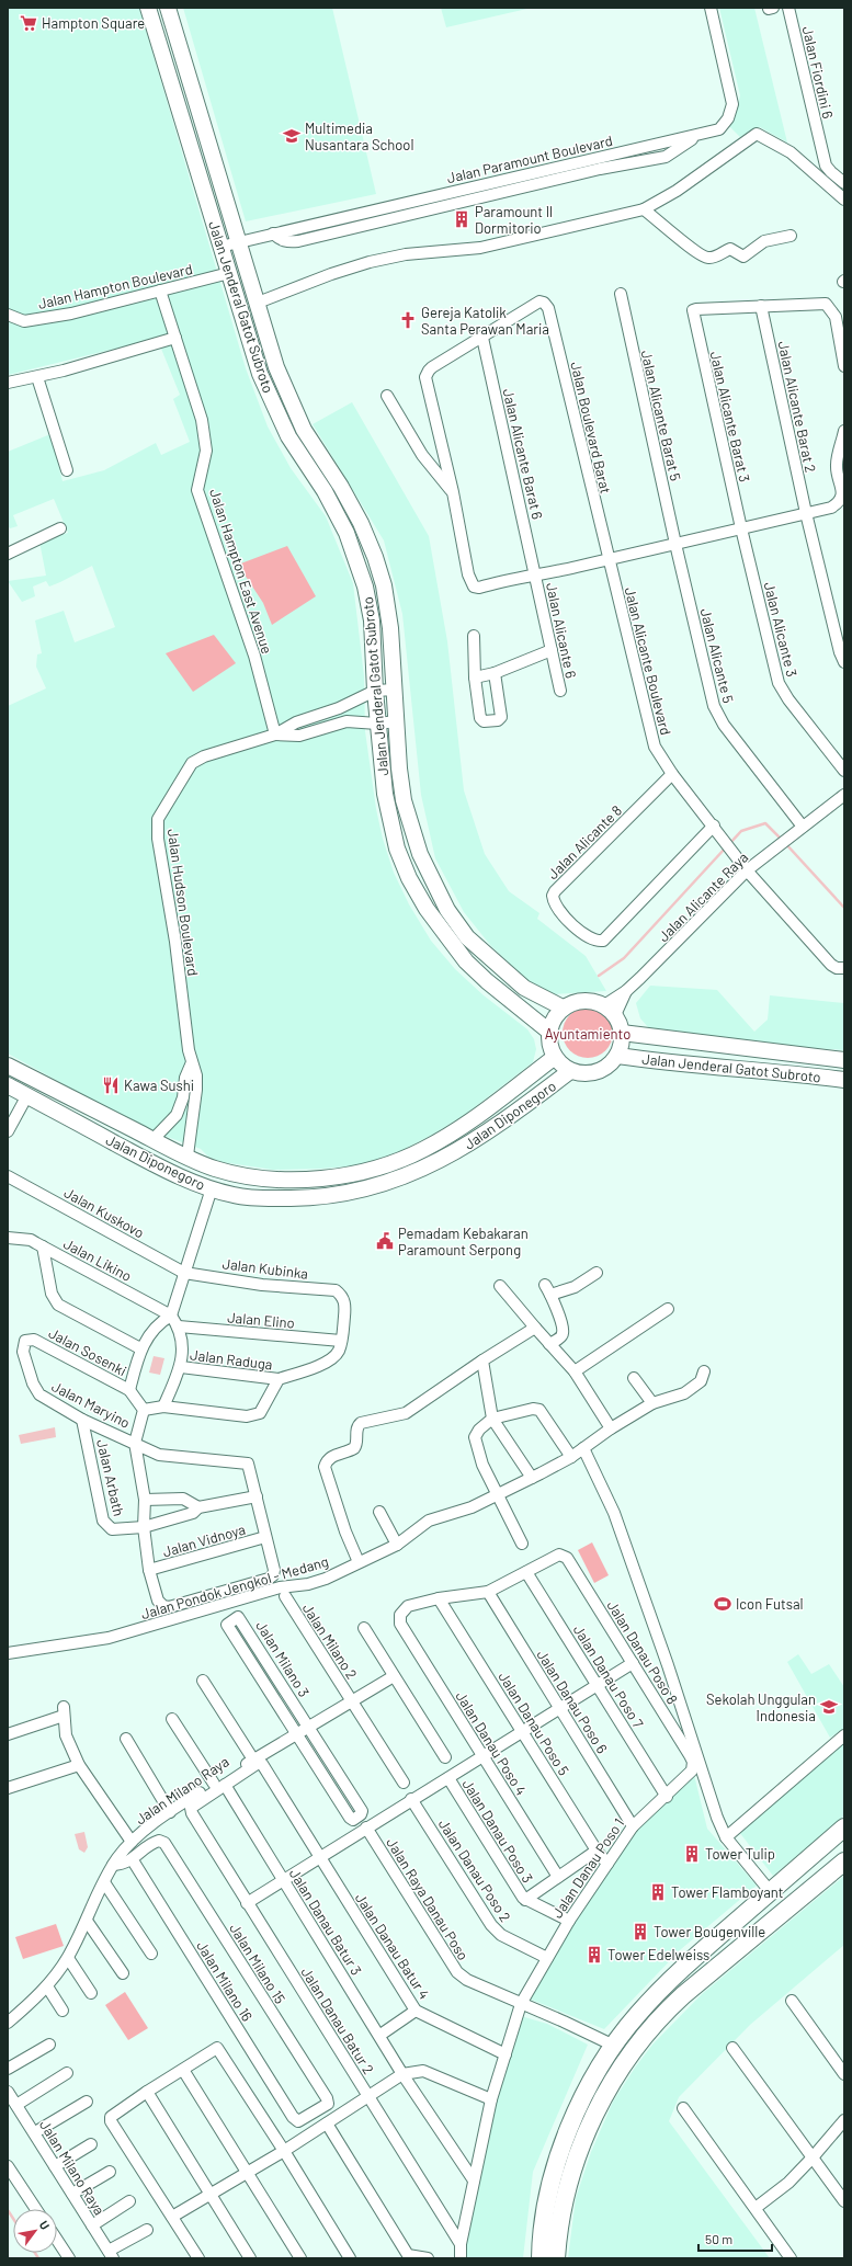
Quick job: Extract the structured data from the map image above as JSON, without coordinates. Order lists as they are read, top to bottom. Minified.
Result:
{"streets":{"street":["Jalan Fiordini 6","Jalan Paramount Boulevard","Jalan Hampton Boulevard","Jalan Jenderal Gatot Subroto","Jalan Alicante Barat 2","Jalan Alicante Barat 5","Jalan Alicante Barat 3","Jalan Boulevard Barat","Jalan Alicante Barat 6","Jalan Hampton East Avenue","Jalan Alicante 3","Jalan Alicante 6","Jalan Alicante 5","Jalan Alicante Boulevard","Jalan Alicante 8","Jalan Alicante Raya","Jalan Hudson Boulevard","Jalan Diponegoro","Jalan Kuskovo","Jalan Likino","Jalan Kubinka","Jalan Elino","Jalan Sosenki","Jalan Raduga","Jalan Maryino","Jalan Arbath","Jalan Vidnoya","Jalan Pondok Jengkol - Medang","Jalan Milano 2","Jalan Danau Poso 8","Jalan Milano 3","Jalan Danau Poso 7","Jalan Danau Poso 6","Jalan Danau Poso 5","Jalan Danau Poso 4","Jalan Milano Raya","Jalan Danau Poso 3","Jalan Danau Poso 1","Jalan Danau Poso 2","Jalan Raya Danau Poso","Jalan Danau Batur 3","Jalan Danau Batur 4","Jalan Milano 15","Jalan Milano 16","Jalan Danau Batur 2"]},"crossings":[["Jalan Paramount Boulevard","Jalan Jenderal Gatot Subroto"],["Jalan Hampton Boulevard","Jalan Jenderal Gatot Subroto"],["Jalan Hampton Boulevard","Jalan Hampton East Avenue"],["Jalan Jenderal Gatot Subroto","Jalan Alicante Raya"],["Jalan Jenderal Gatot Subroto","Jalan Hudson Boulevard"],["Jalan Jenderal Gatot Subroto","Jalan Diponegoro"],["Jalan Alicante Barat 2","Jalan Alicante Barat 3"],["Jalan Alicante Barat 5","Jalan Alicante 5"],["Jalan Alicante Barat 3","Jalan Alicante 3"],["Jalan Boulevard Barat","Jalan Alicante Barat 6"],["Jalan Boulevard Barat","Jalan Alicante Boulevard"],["Jalan Alicante Barat 6","Jalan Alicante 6"],["Jalan Hampton East Avenue","Jalan Hudson Boulevard"],["Jalan Alicante 5","Jalan Alicante Raya"],["Jalan Alicante Boulevard","Jalan Alicante 8"],["Jalan Alicante Boulevard","Jalan Alicante Raya"],["Jalan Alicante Raya","Jalan Diponegoro"],["Jalan Hudson Boulevard","Jalan Diponegoro"],["Jalan Kuskovo","Jalan Kubinka"],["Jalan Kubinka","Jalan Elino"],["Jalan Sosenki","Jalan Maryino"],["Jalan Maryino","Jalan Arbath"],["Jalan Danau Poso 8","Jalan Danau Poso 7"],["Jalan Danau Poso 8","Jalan Danau Poso 1"],["Jalan Danau Poso 7","Jalan Danau Poso 1"],["Jalan Danau Poso 6","Jalan Danau Poso 1"],["Jalan Danau Poso 5","Jalan Danau Poso 4"],["Jalan Danau Poso 5","Jalan Danau Poso 1"],["Jalan Milano Raya","Jalan Danau Batur 3"],["Jalan Milano Raya","Jalan Danau Batur 2"],["Jalan Danau Poso 3","Jalan Danau Poso 1"],["Jalan Danau Poso 1","Jalan Danau Poso 2"],["Jalan Danau Poso 1","Jalan Raya Danau Poso"],["Jalan Danau Poso 1","Jalan Danau Batur 3"],["Jalan Danau Poso 1","Jalan Danau Batur 4"],["Jalan Danau Poso 1","Jalan Danau Batur 2"],["Jalan Danau Batur 3","Jalan Danau Batur 2"],["Jalan Milano 15","Jalan Milano 16"]],"parks":["Ayuntamiento"],"places":{"supermarket":["Hampton Square"],"school or university":["Multimedia Nusantara School","Sekolah Unggulan Indonesia"],"building":["Paramount Il Dormitorio","Tower Tulip","Tower Flamboyant","Tower Bougenville","Tower Edelweiss"],"church":["Gereja Katolik Santa Perawan Maria"],"restaurant":["Kawa Sushi"],"public building":["Pemadam Kebakaran Paramount Serpong"],"sports":["Icon Futsal"]},"scale_bar":"50 m","north":"top right"}
